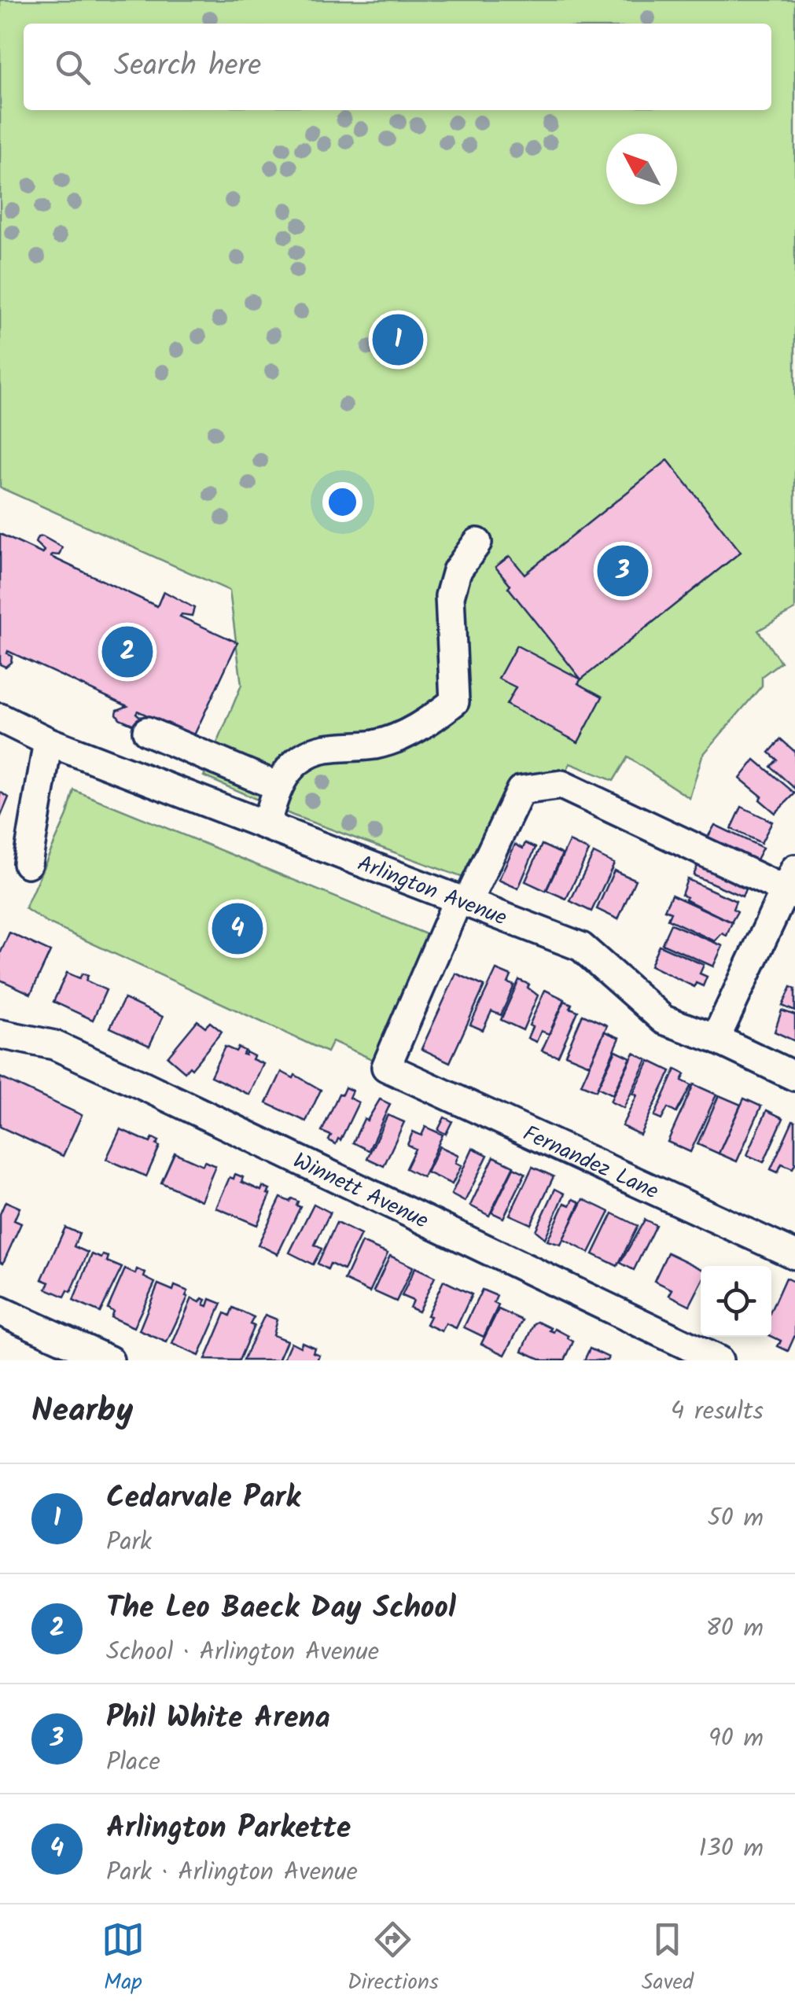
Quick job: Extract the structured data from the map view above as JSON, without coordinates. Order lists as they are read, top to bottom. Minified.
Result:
{"streets":{"street":["Arlington Avenue","Fernandez Lane","Winnett Avenue"]},"crossings":[["Arlington Avenue","Fernandez Lane"]],"north":"top left","page":{"search":"Search here","pins":["1","3","2","4"],"heading":["Nearby","4 results"],"list":[{"mark":"1","name":"Cedarvale Park","note":"Park","value":"50 m"},{"mark":"2","name":"The Leo Baeck Day School","note":"School · Arlington Avenue","value":"80 m"},{"mark":"3","name":"Phil White Arena","note":"Place","value":"90 m"},{"mark":"4","name":"Arlington Parkette","note":"Park · Arlington Avenue","value":"130 m"}],"nav":["Map","Directions","Saved"]}}
